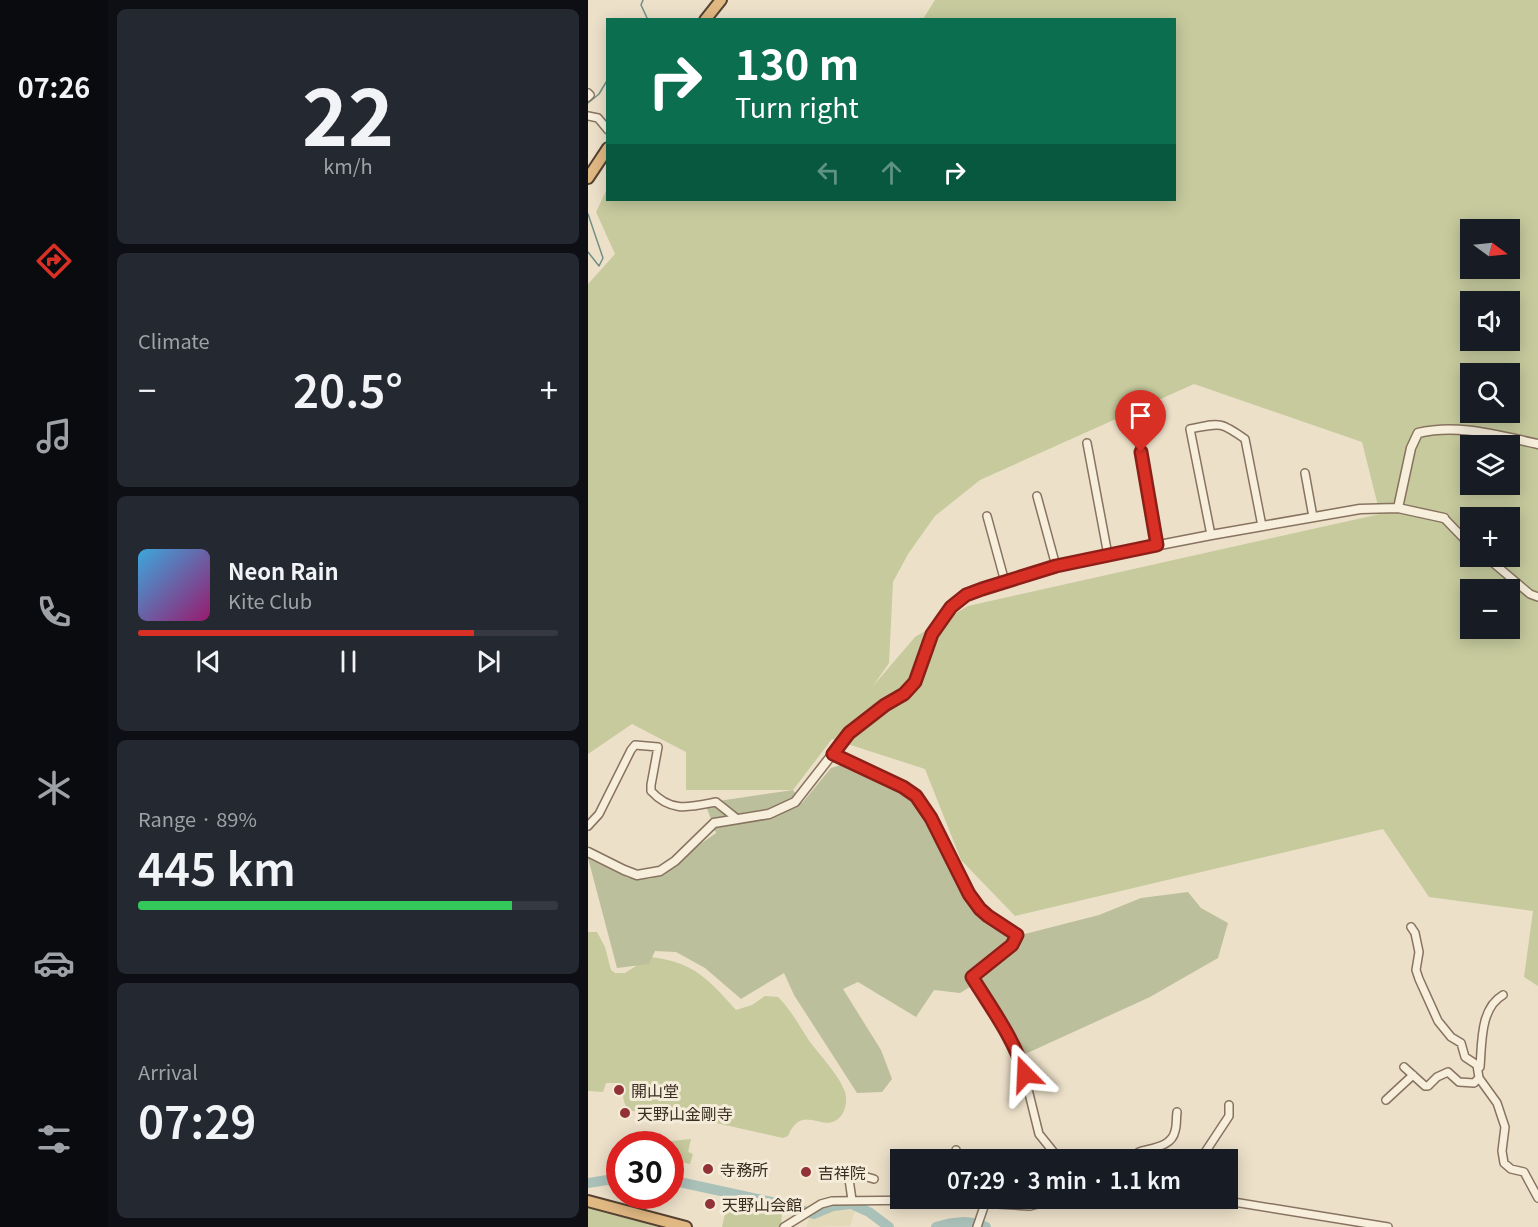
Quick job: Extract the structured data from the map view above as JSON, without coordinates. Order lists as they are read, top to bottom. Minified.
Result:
{"places":["開山堂","天野山金剛寺","寺務所","吉祥院","天野山会館"],"north":"right","page":{"tabs":"07:26","tile":[["22","km/h"],"Climate",["Range · 89%","445 km"],["Arrival","07:29"]],"turn":["130 m","Turn right"],"map_buttons":["+","−"],"heat":["−","20.5°","+"],"song":["Neon Rain","Kite Club"],"limit":"30","trip":"07:29 · 3 min · 1.1 km"}}
